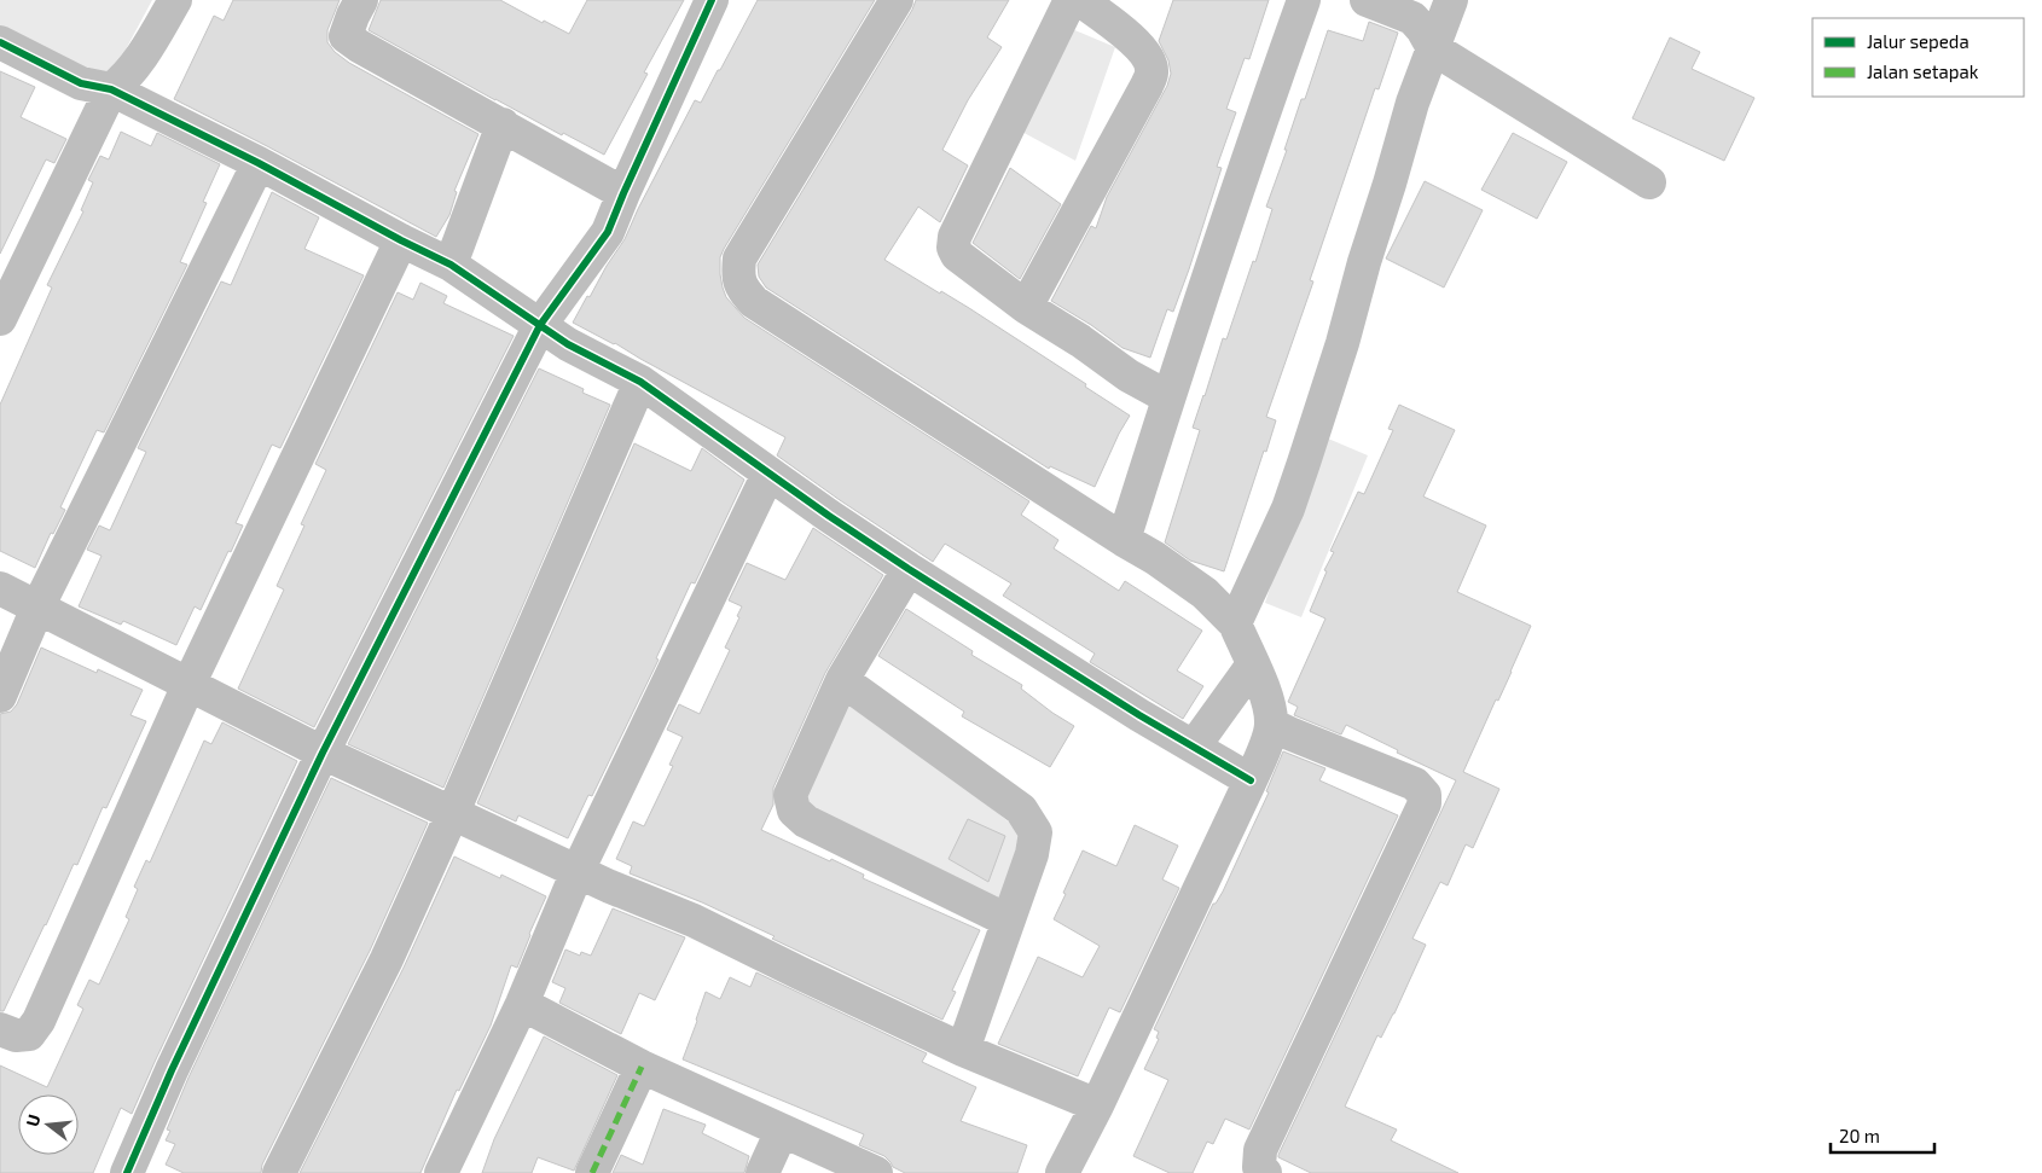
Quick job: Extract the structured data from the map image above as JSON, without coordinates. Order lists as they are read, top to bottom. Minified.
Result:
{"legend":["Jalur sepeda","Jalan setapak"],"scale_bar":"20 m","north":"left"}
